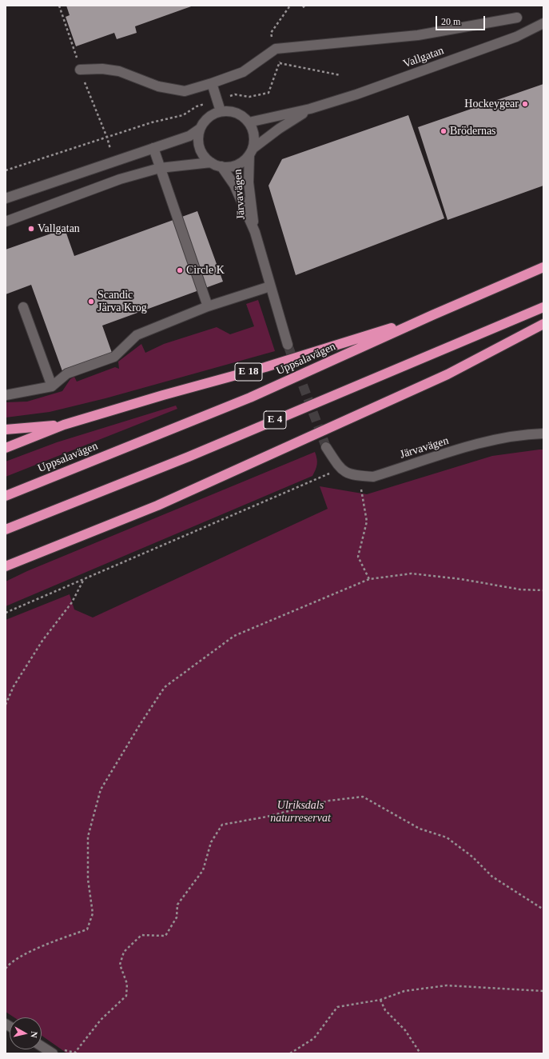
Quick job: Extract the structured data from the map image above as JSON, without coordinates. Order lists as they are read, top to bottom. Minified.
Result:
{"streets":{"highway":["Uppsalavägen","E 18","E 4"],"street":["Vallgatan","Järvavägen"]},"crossings":[["Vallgatan","Järvavägen"],["Uppsalavägen","E 18"]],"parks":["Ulriksdals naturreservat"],"places":["Hockeygear","Brödernas","Vallgatan","Circle K","Scandic Järva Krog"],"scale_bar":"20 m","north":"right"}
